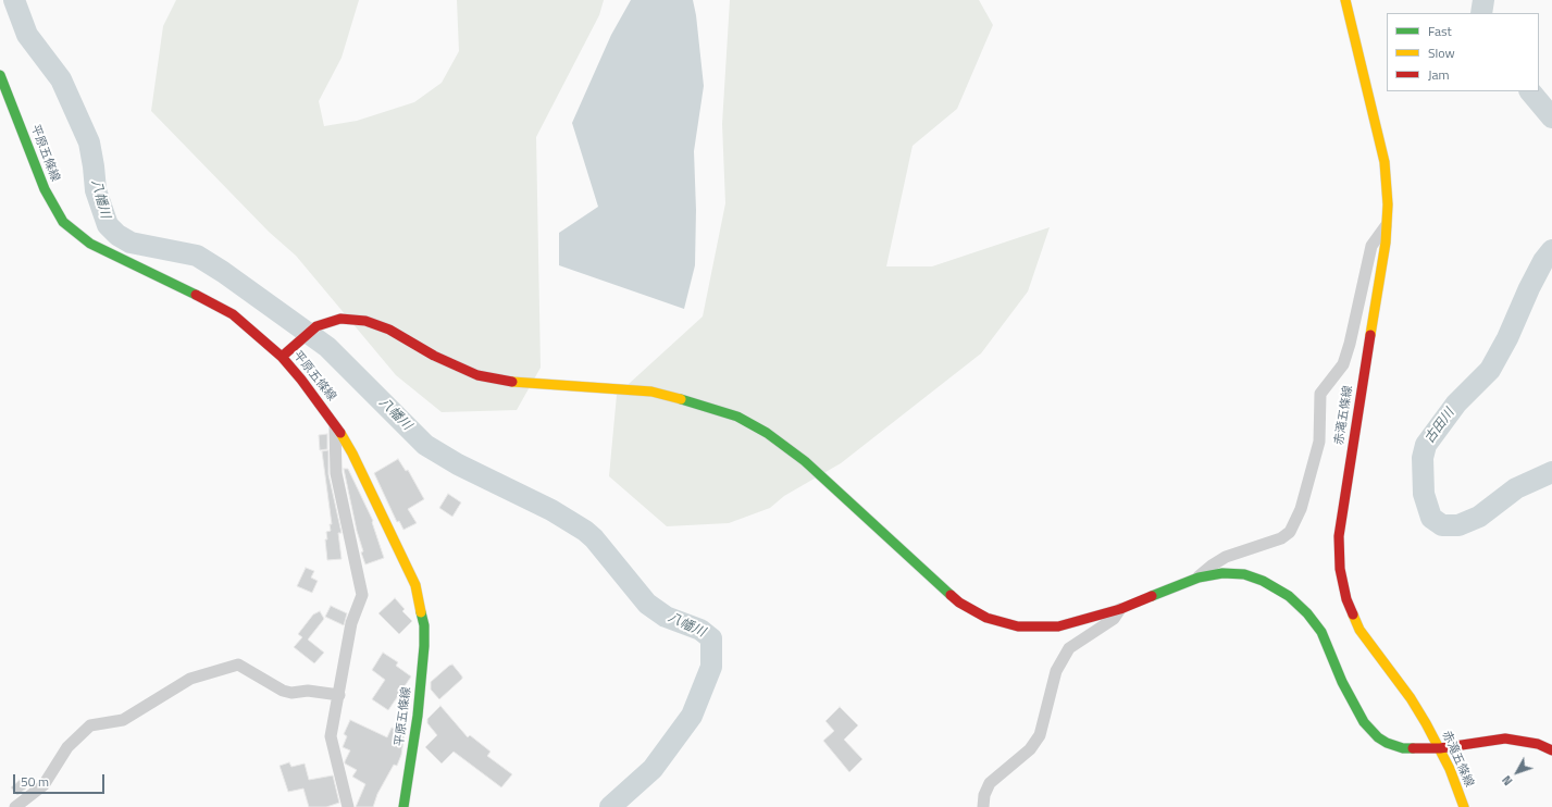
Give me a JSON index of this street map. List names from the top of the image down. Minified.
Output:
{"streets":{"main road":["平原五條線","赤滝五條線"]},"water":["八幡川","古田川"],"legend":["Fast","Slow","Jam"],"scale_bar":"50 m","north":"bottom left"}
